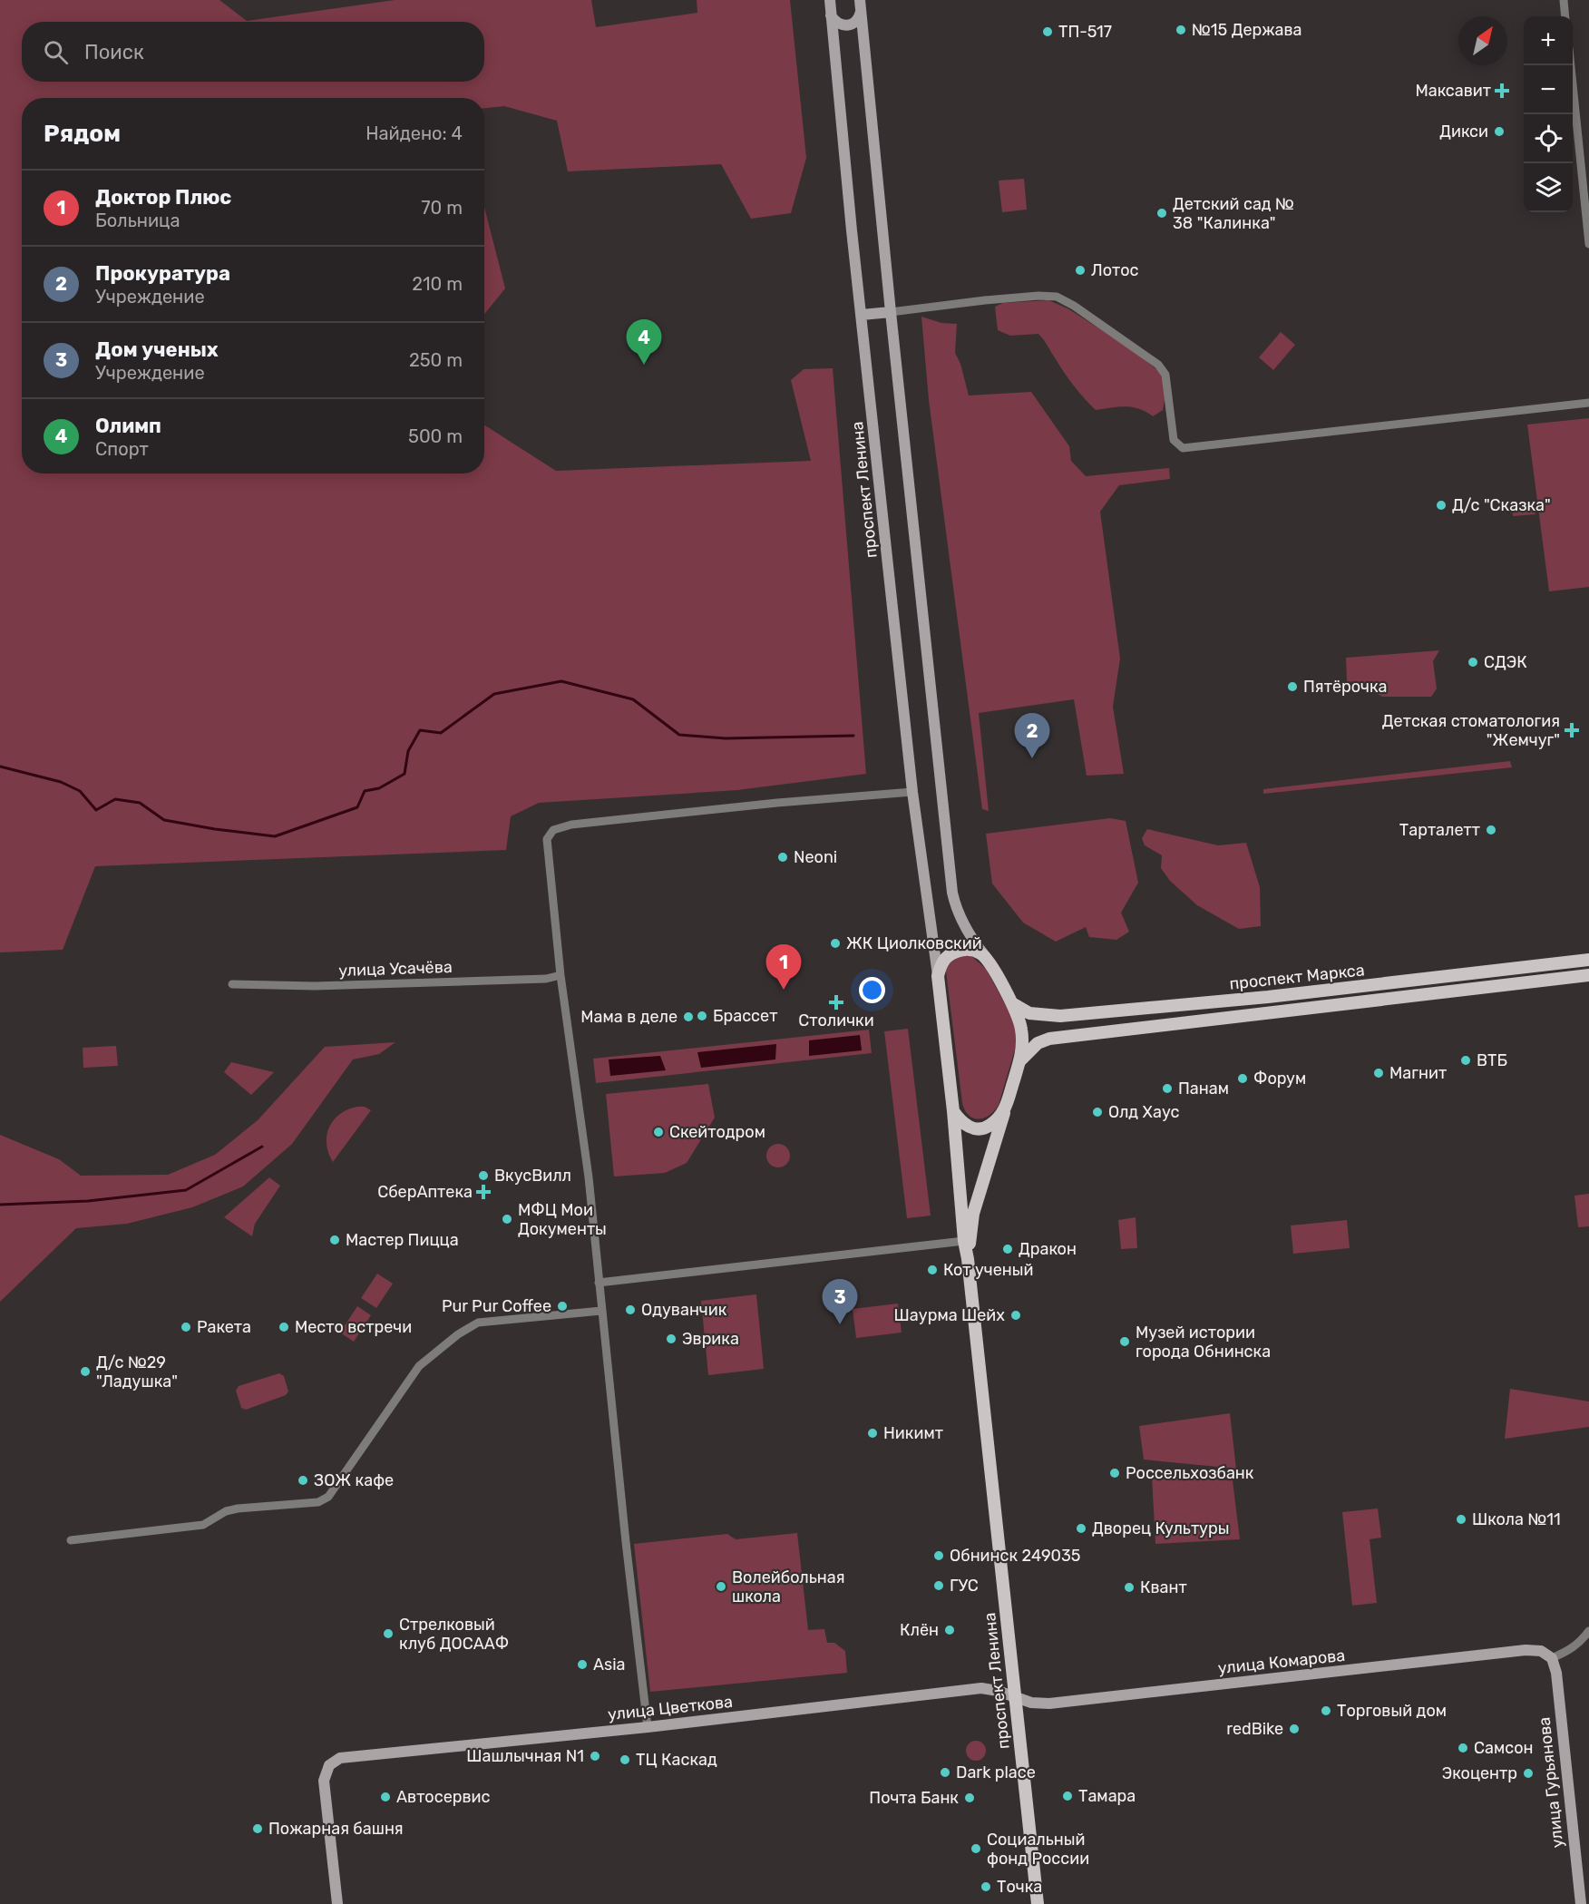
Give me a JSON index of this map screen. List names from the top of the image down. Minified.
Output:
{"streets":{"main road":["проспект Ленина","проспект Маркса","улица Комарова","улица Цветкова","улица Гурьянова"],"street":["улица Усачёва"]},"crossings":[["проспект Ленина","проспект Маркса"],["проспект Ленина","улица Комарова"],["проспект Ленина","улица Цветкова"],["улица Комарова","улица Цветкова"],["улица Комарова","улица Гурьянова"]],"places":{"other":["№15 Держава","ТП-517","Дикси","Детский сад № 38 \"Калинка\"","Лотос","Д/с \"Сказка\"","СДЭК","Пятёрочка","Тарталетт","Neoni","ЖК Циолковский","Брассет","Мама в деле","ВТБ","Магнит","Форум","Панам","Олд Хаус","Скейтодром","ВкусВилл","МФЦ Мои Документы","Мастер Пицца","Дракон","Кот ученый","Pur Pur Coffee","Одуванчик","Шаурма Шейх","Ракета","Место встречи","Эврика","Музей истории города Обнинска","Д/с №29 \"Ладушка\"","Никимт","Россельхозбанк","ЗОЖ кафе","Школа №11","Дворец Культуры","Обнинск 249035","ГУС","Волейбольная школа","Квант","Клён","Стрелковый клуб ДОСААФ","Asia","Торговый дом","redBike","Самсон","Шашлычная N1","ТЦ Каскад","Dark place","Экоцентр","Тамара","Автосервис","Почта Банк","Пожарная башня","Социальный фонд России","Точка"],"health":["Максавит","Детская стоматология \"Жемчуг\"","Столички","СберАптека"]},"north":"top right","page":{"map_buttons":["+","−"],"search":"Поиск","heading":["Рядом","Найдено: 4"],"list":[{"mark":"1","name":"Доктор Плюс","note":"Больница","value":"70 m"},{"mark":"2","name":"Прокуратура","note":"Учреждение","value":"210 m"},{"mark":"3","name":"Дом ученых","note":"Учреждение","value":"250 m"},{"mark":"4","name":"Олимп","note":"Спорт","value":"500 m"}],"pins":["4","2","1","3"]}}
